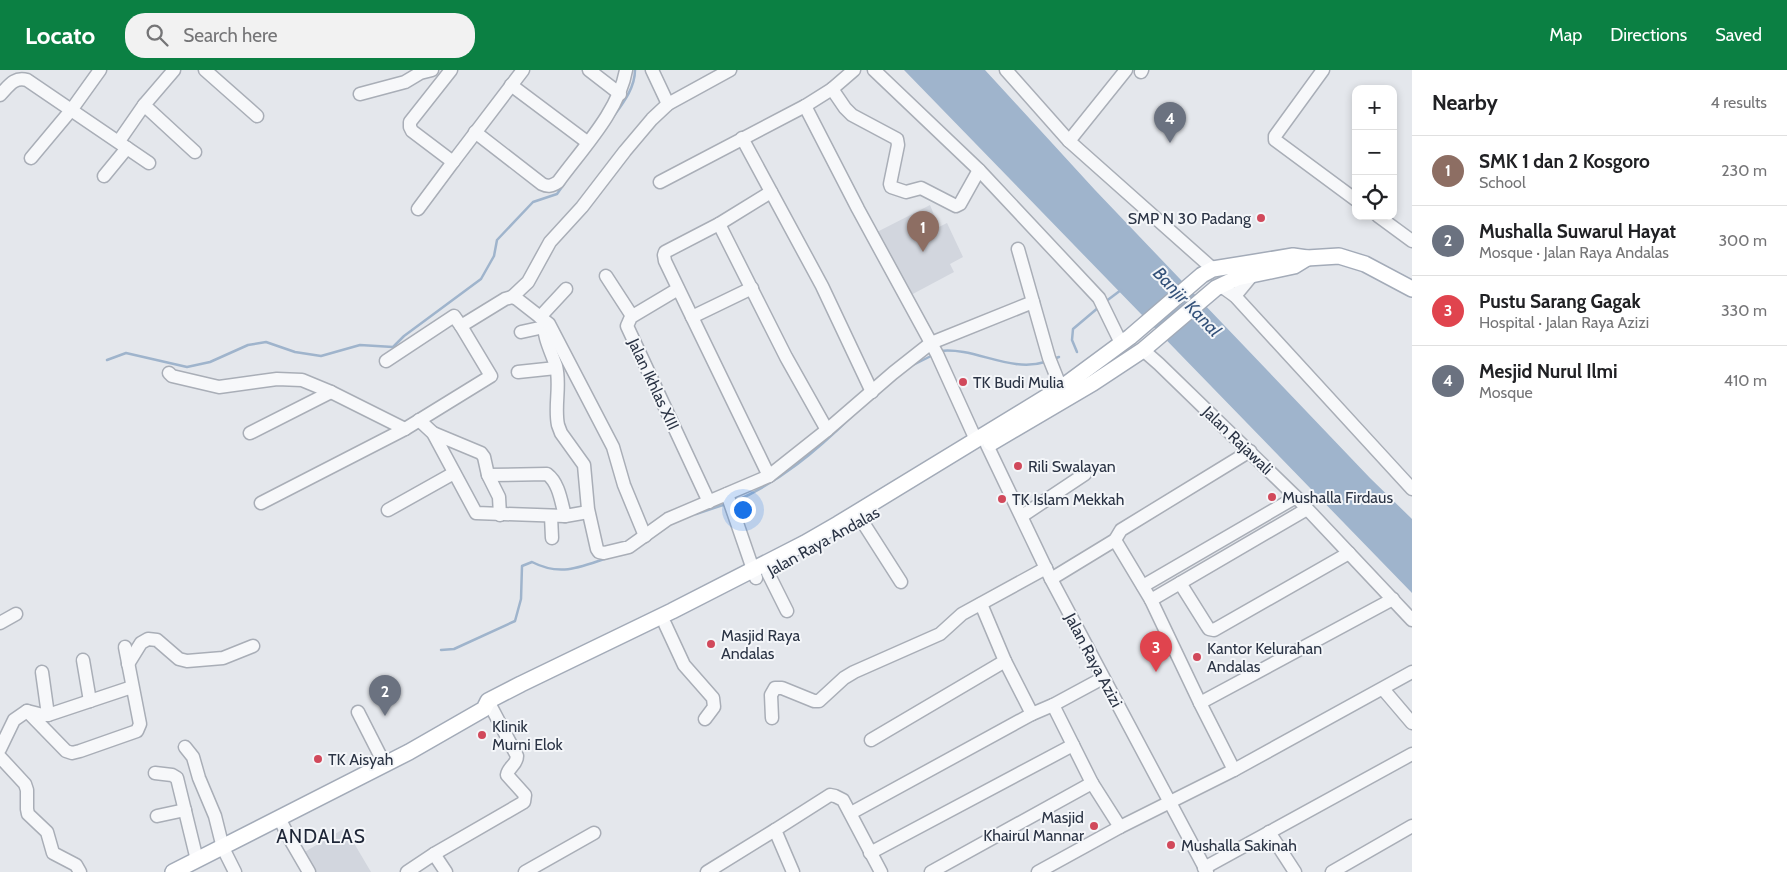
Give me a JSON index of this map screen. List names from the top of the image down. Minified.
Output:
{"streets":{"main road":["Jalan Raya Andalas"],"street":["Jalan Ikhlas XIII","Jalan Rajawali","Jalan Raya Azizi"]},"crossings":[["Jalan Rajawali","Jalan Raya Andalas"],["Jalan Raya Andalas","Jalan Raya Azizi"]],"districts":["ANDALAS"],"water":["Banjir Kanal"],"places":["SMP N 30 Padang","TK Budi Mulia","Rili Swalayan","Mushalla Firdaus","TK Islam Mekkah","Masjid Raya Andalas","Kantor Kelurahan Andalas","Klinik Murni Elok","TK Aisyah","Masjid Khairul Mannar","Mushalla Sakinah"],"page":{"header":"Locato","search":"Search here","nav":["Map","Directions","Saved"],"heading":["Nearby","4 results"],"map_buttons":["+","−"],"pins":["4","1","3","2"],"list":[{"mark":"1","name":"SMK 1 dan 2 Kosgoro","note":"School","value":"230 m"},{"mark":"2","name":"Mushalla Suwarul Hayat","note":"Mosque · Jalan Raya Andalas","value":"300 m"},{"mark":"3","name":"Pustu Sarang Gagak","note":"Hospital · Jalan Raya Azizi","value":"330 m"},{"mark":"4","name":"Mesjid Nurul Ilmi","note":"Mosque","value":"410 m"}]}}
